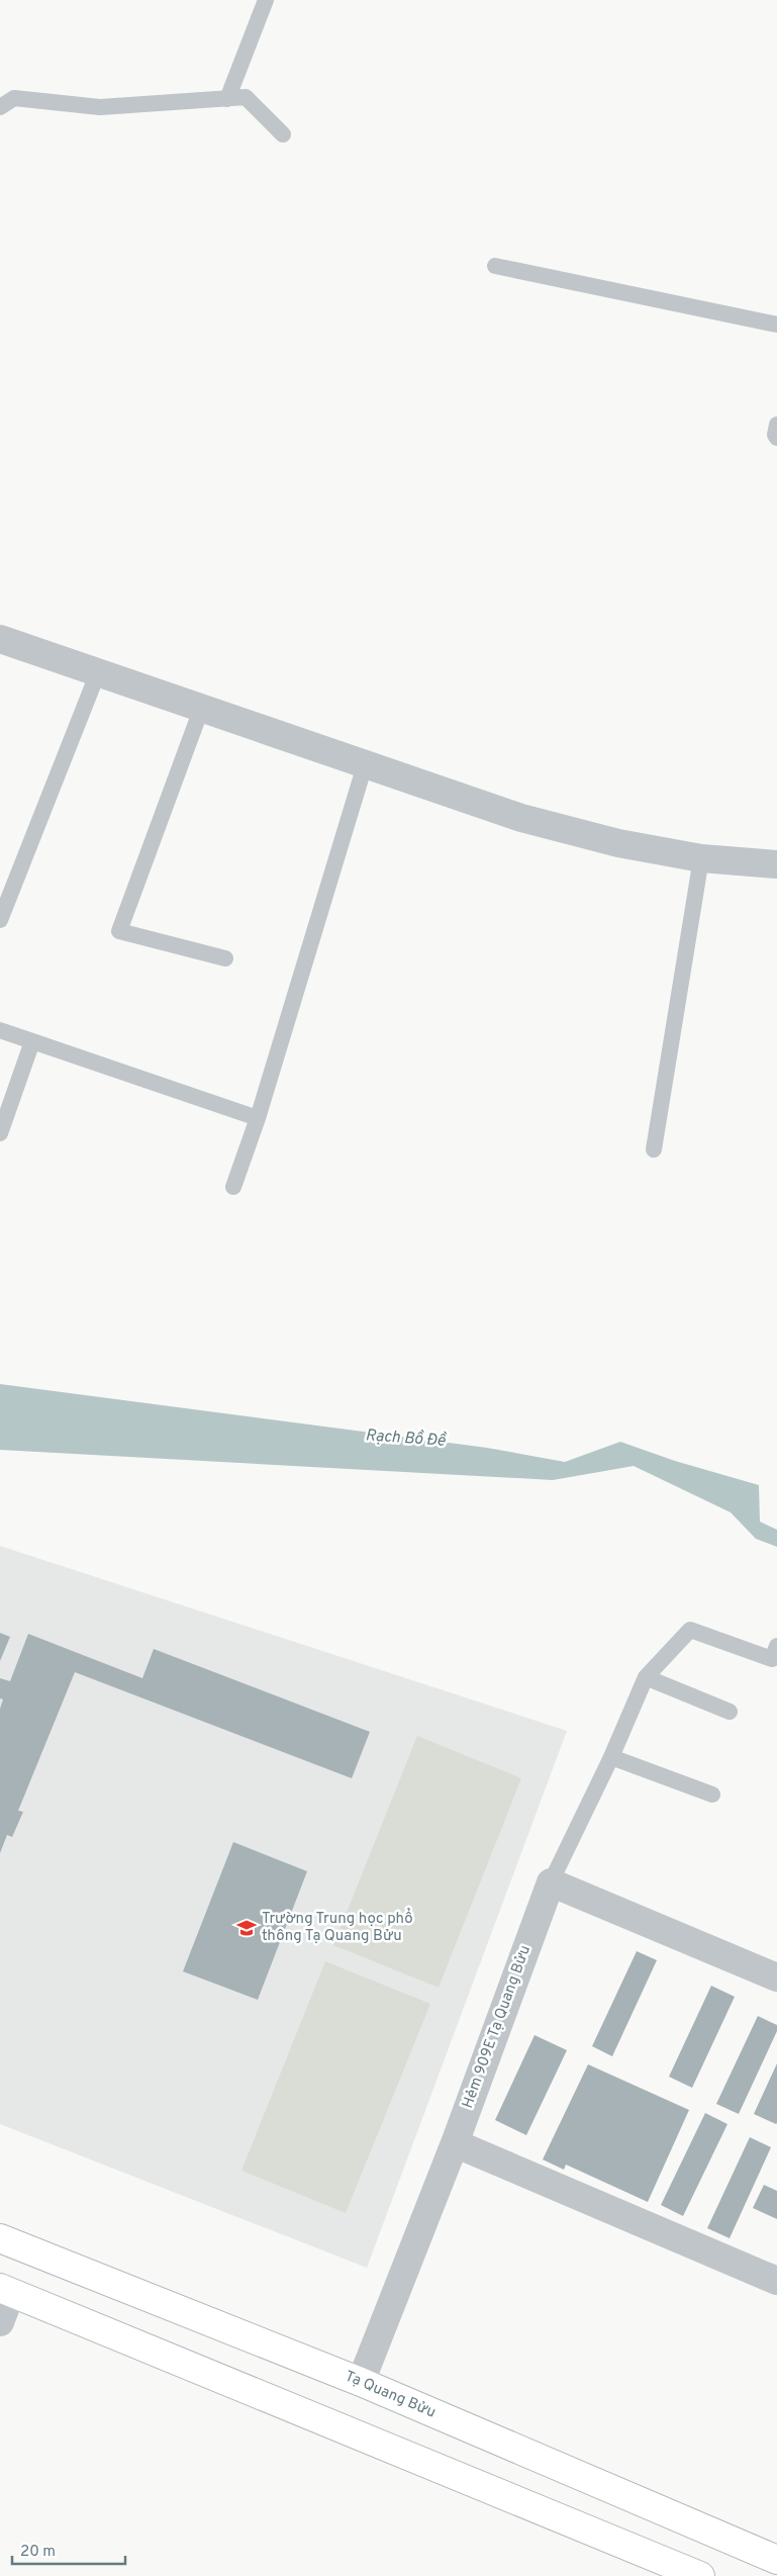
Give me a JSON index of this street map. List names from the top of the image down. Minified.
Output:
{"streets":{"main road":["Tạ Quang Bửu"],"street":["Hẻm 909E Tạ Quang Bửu"]},"crossings":[["Hẻm 909E Tạ Quang Bửu","Tạ Quang Bửu"]],"water":["Rạch Bồ Đề"],"places":{"school or university":["Trường Trung học phổ thông Tạ Quang Bửu"]},"scale_bar":"20 m"}
